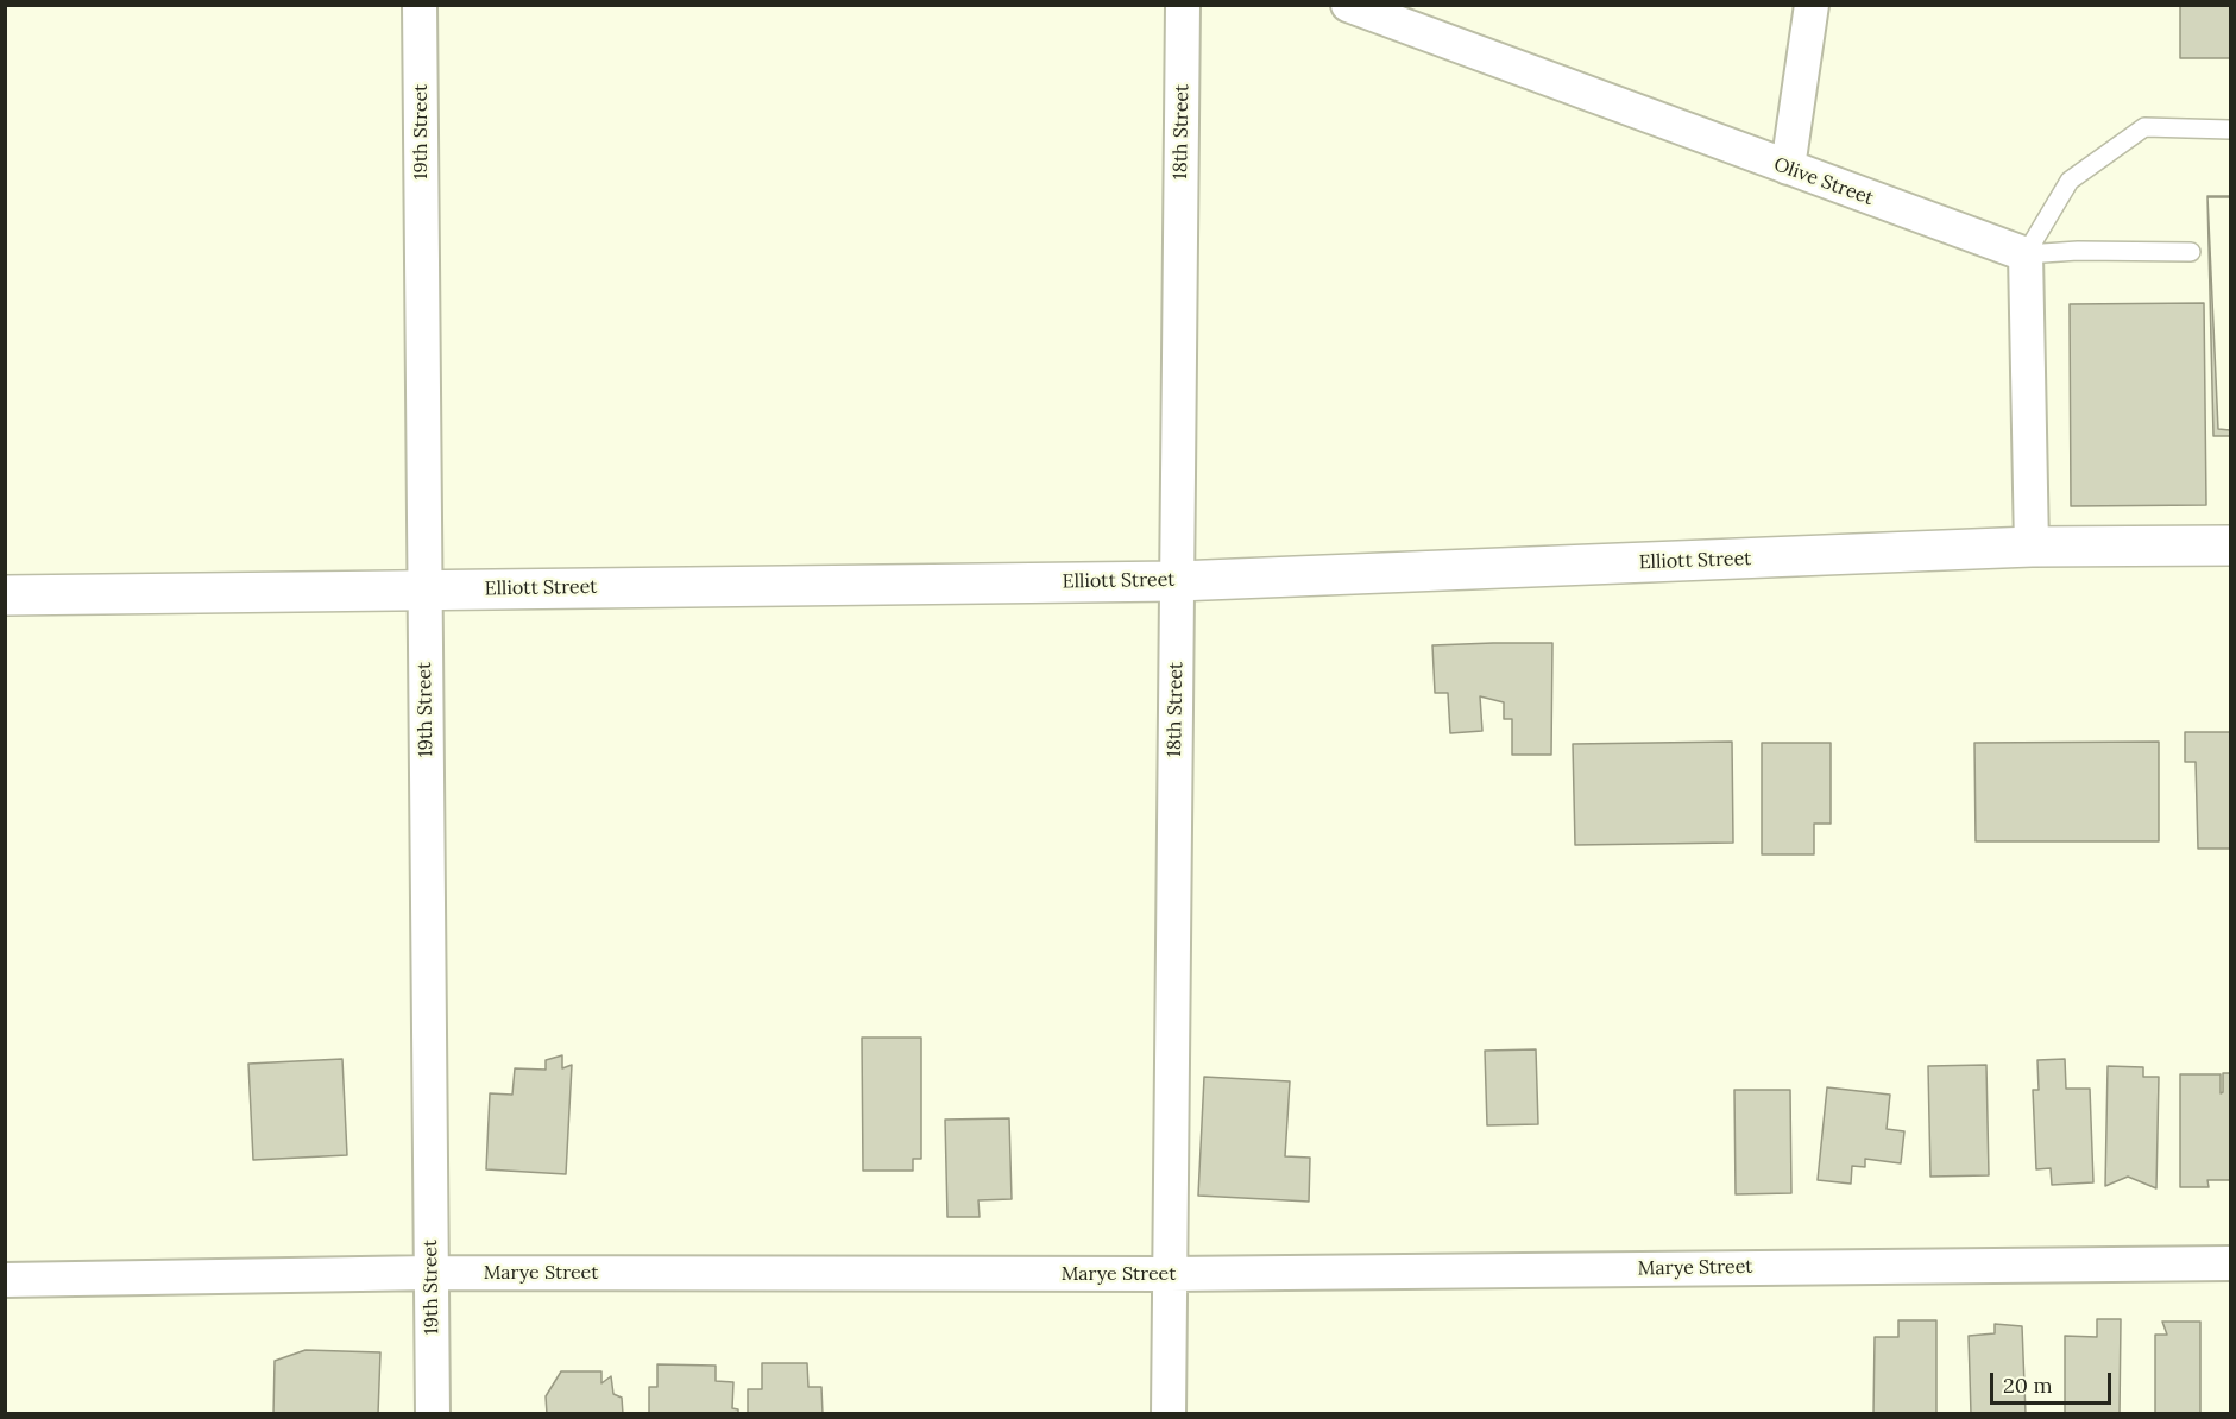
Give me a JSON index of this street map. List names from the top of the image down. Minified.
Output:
{"streets":{"street":["19th Street","18th Street","Olive Street","Elliott Street","Marye Street"]},"crossings":[["19th Street","Elliott Street"],["19th Street","Marye Street"],["18th Street","Elliott Street"],["18th Street","Marye Street"]],"scale_bar":"20 m"}
